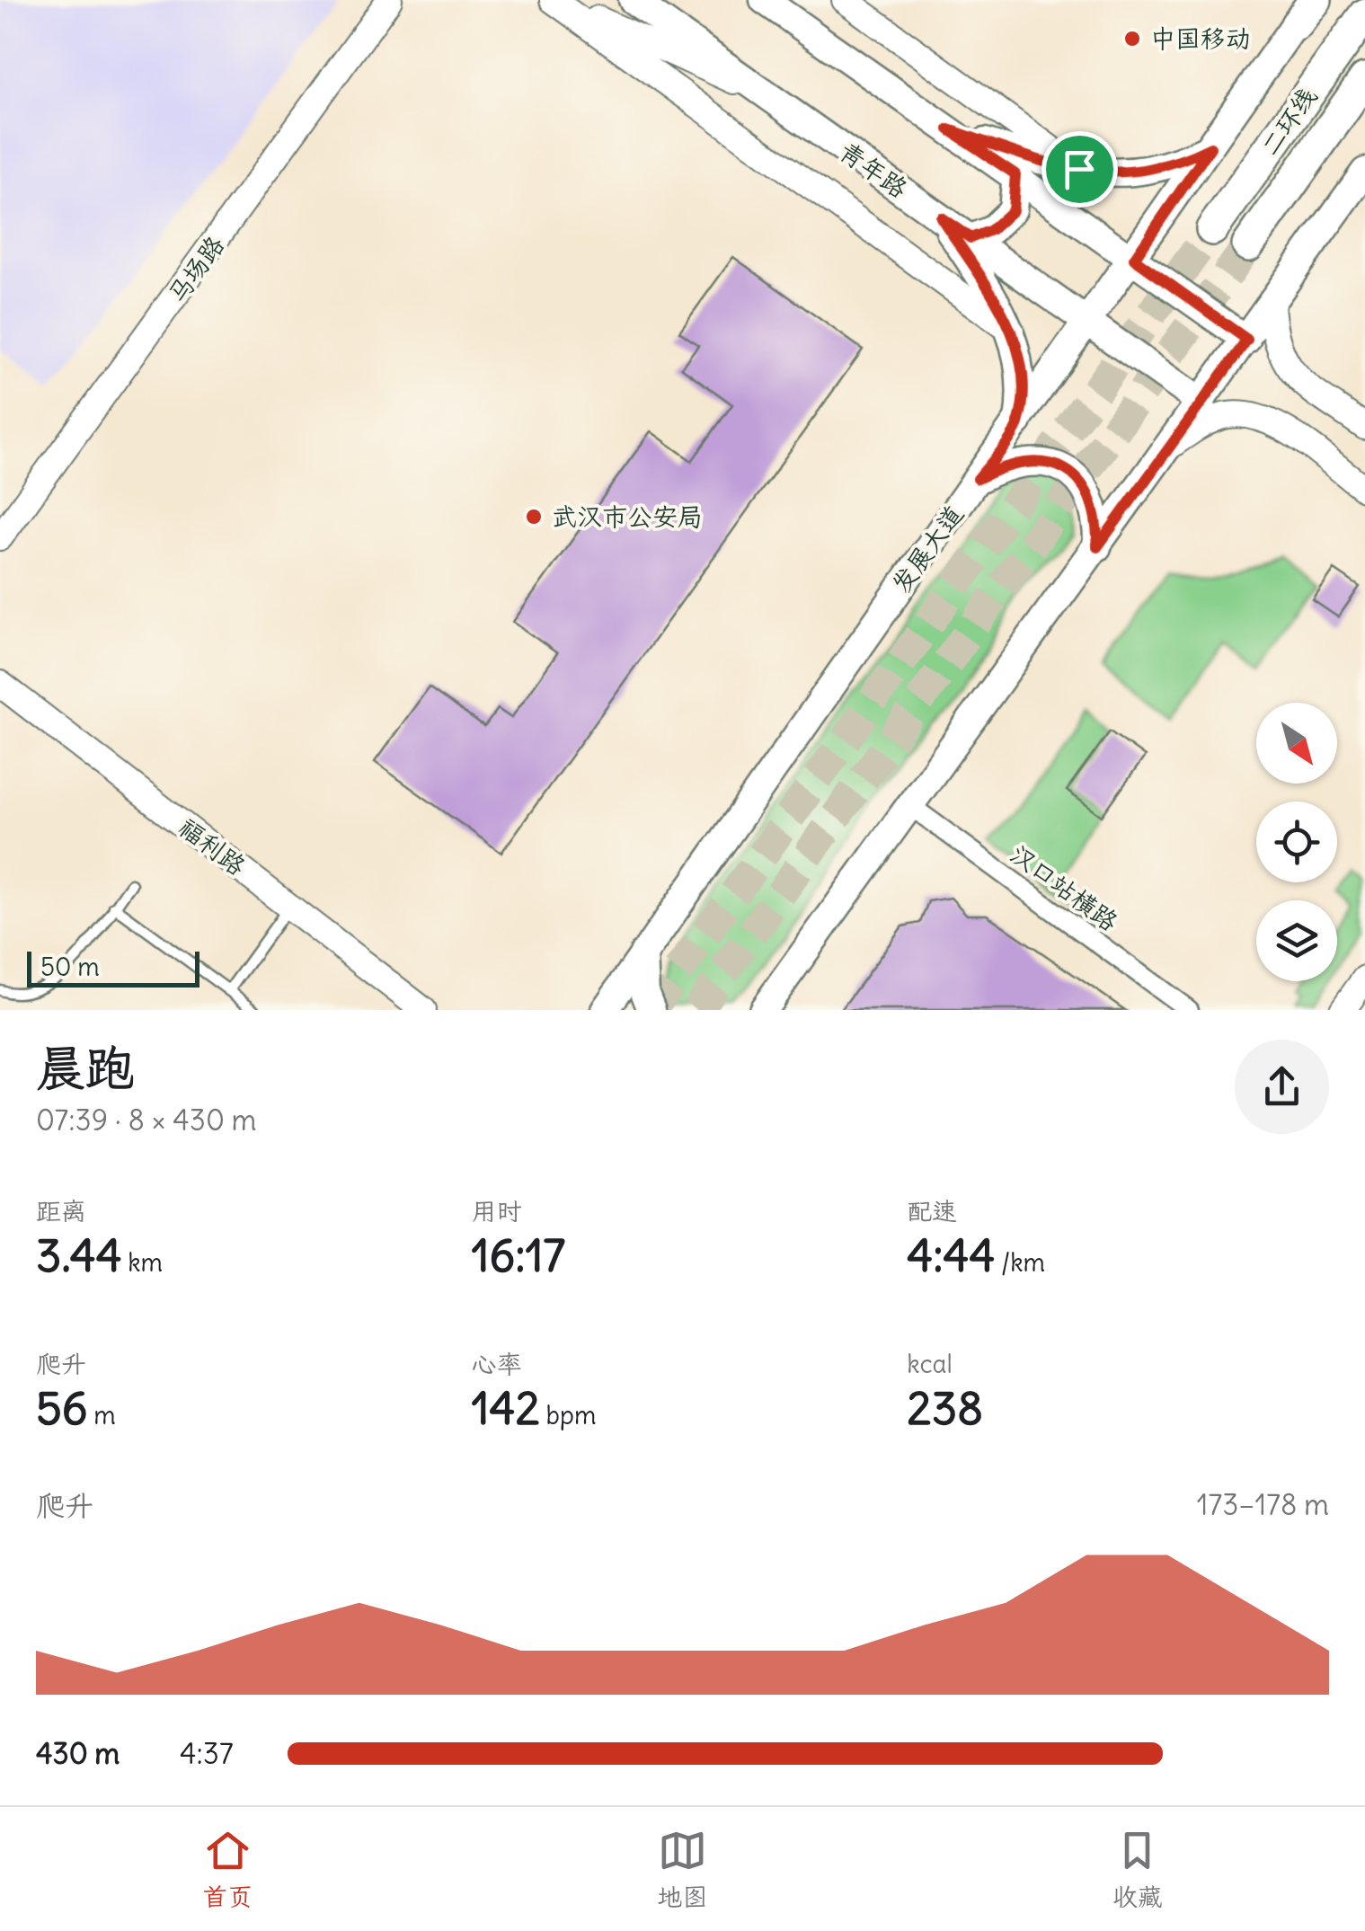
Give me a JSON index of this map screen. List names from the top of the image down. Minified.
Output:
{"streets":{"highway":["二环线"],"main road":["青年路","马场路","发展大道","福利路"],"street":["汉口站横路"]},"crossings":[["青年路","发展大道"]],"places":["中国移动","武汉市公安局"],"scale_bar":"50 m","north":"bottom right","page":{"scale":"50 m","heading":["晨跑","07:39 · 8 × 430 m"],"stats":[["距离","3.44 km"],["用时","16:17"],["配速","4:44 /km"],["爬升","56 m"],["心率","142 bpm"],["kcal","238"]],"chart":["爬升","173–178 m"],"list":[{"name":"430 m","note":"4:37"}],"tabs":["首页","地图","收藏"]}}
